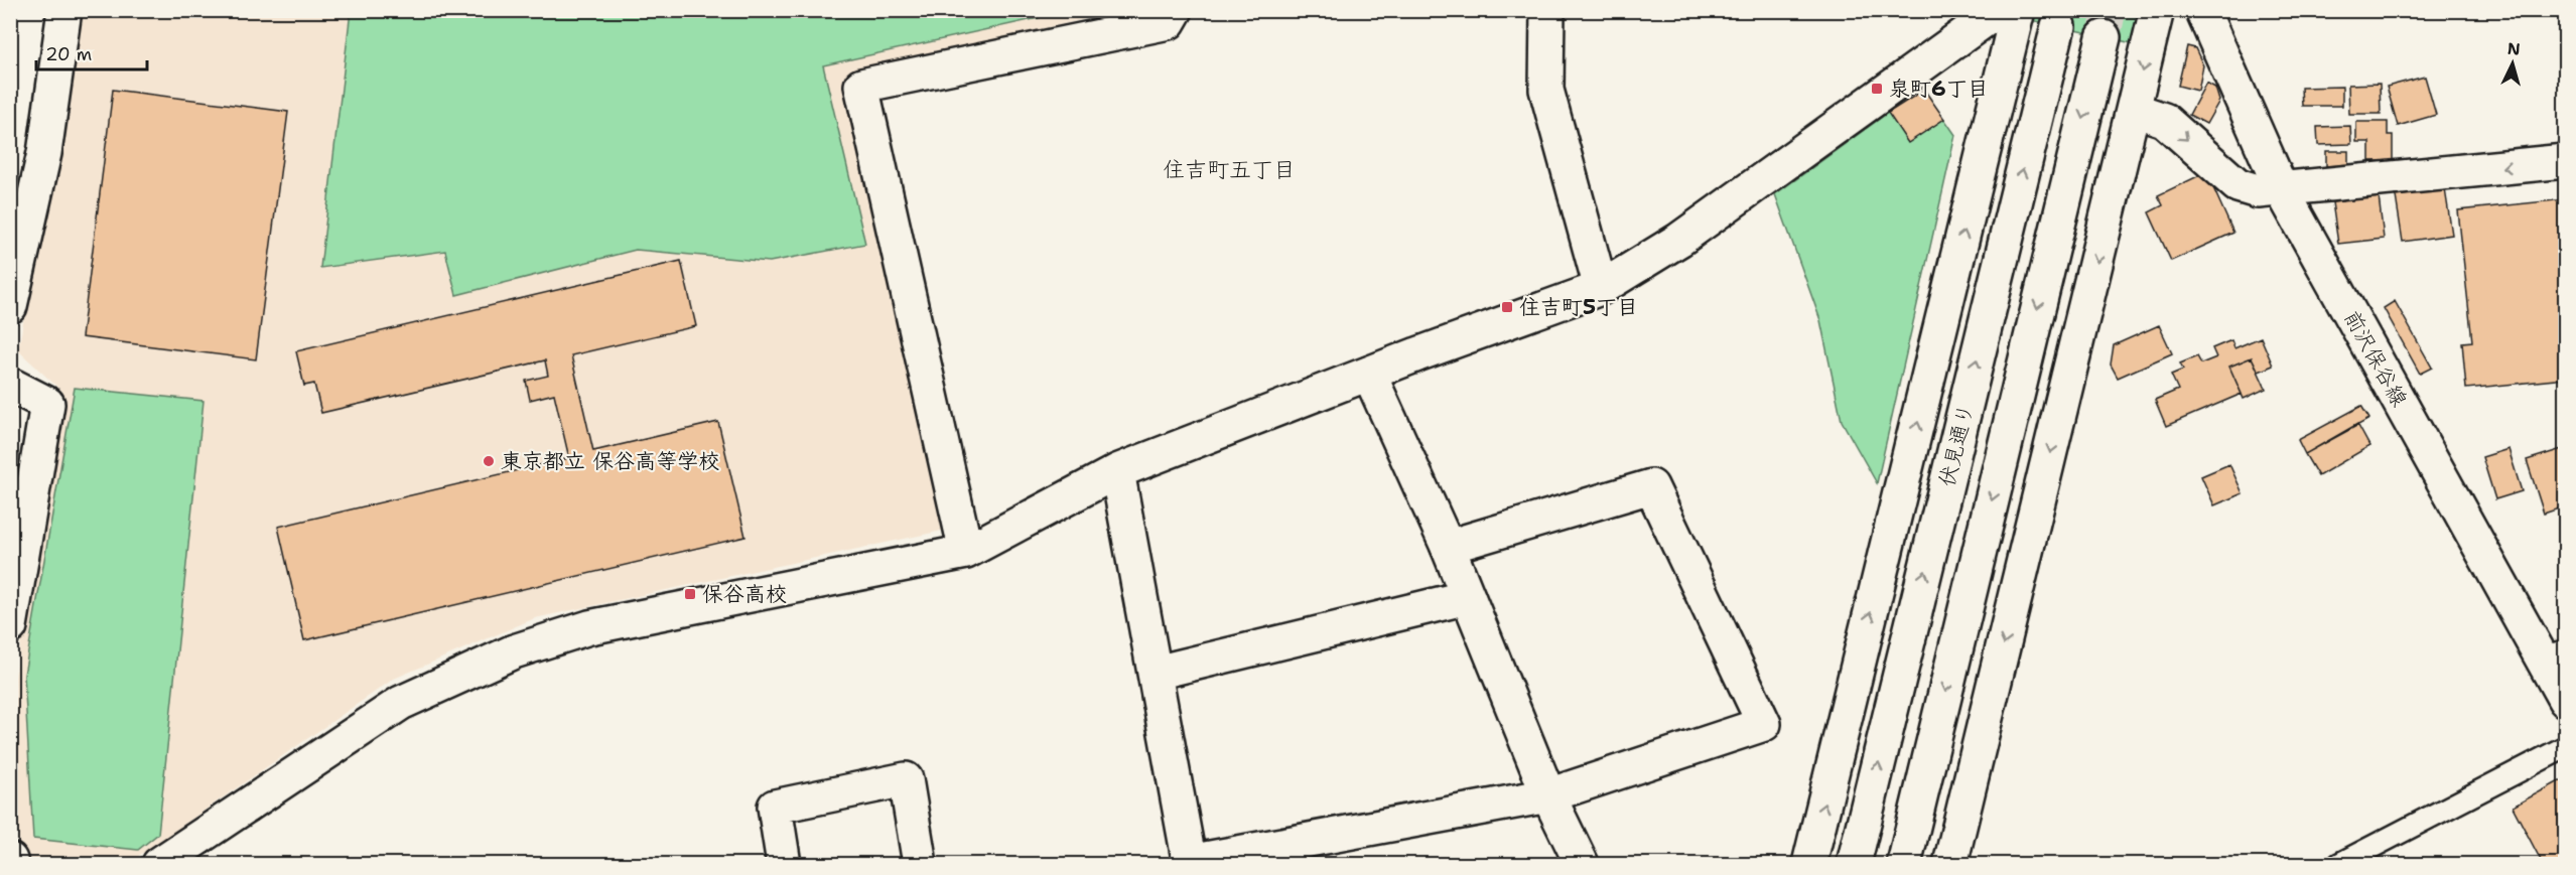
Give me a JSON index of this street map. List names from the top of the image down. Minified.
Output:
{"streets":{"street":["前沢保谷線","伏見通り"]},"districts":["住吉町五丁目"],"places":{"transit":["泉町6丁目","住吉町5丁目","保谷高校"],"other":["東京都立 保谷高等学校"]},"scale_bar":"20 m","north":"top"}
